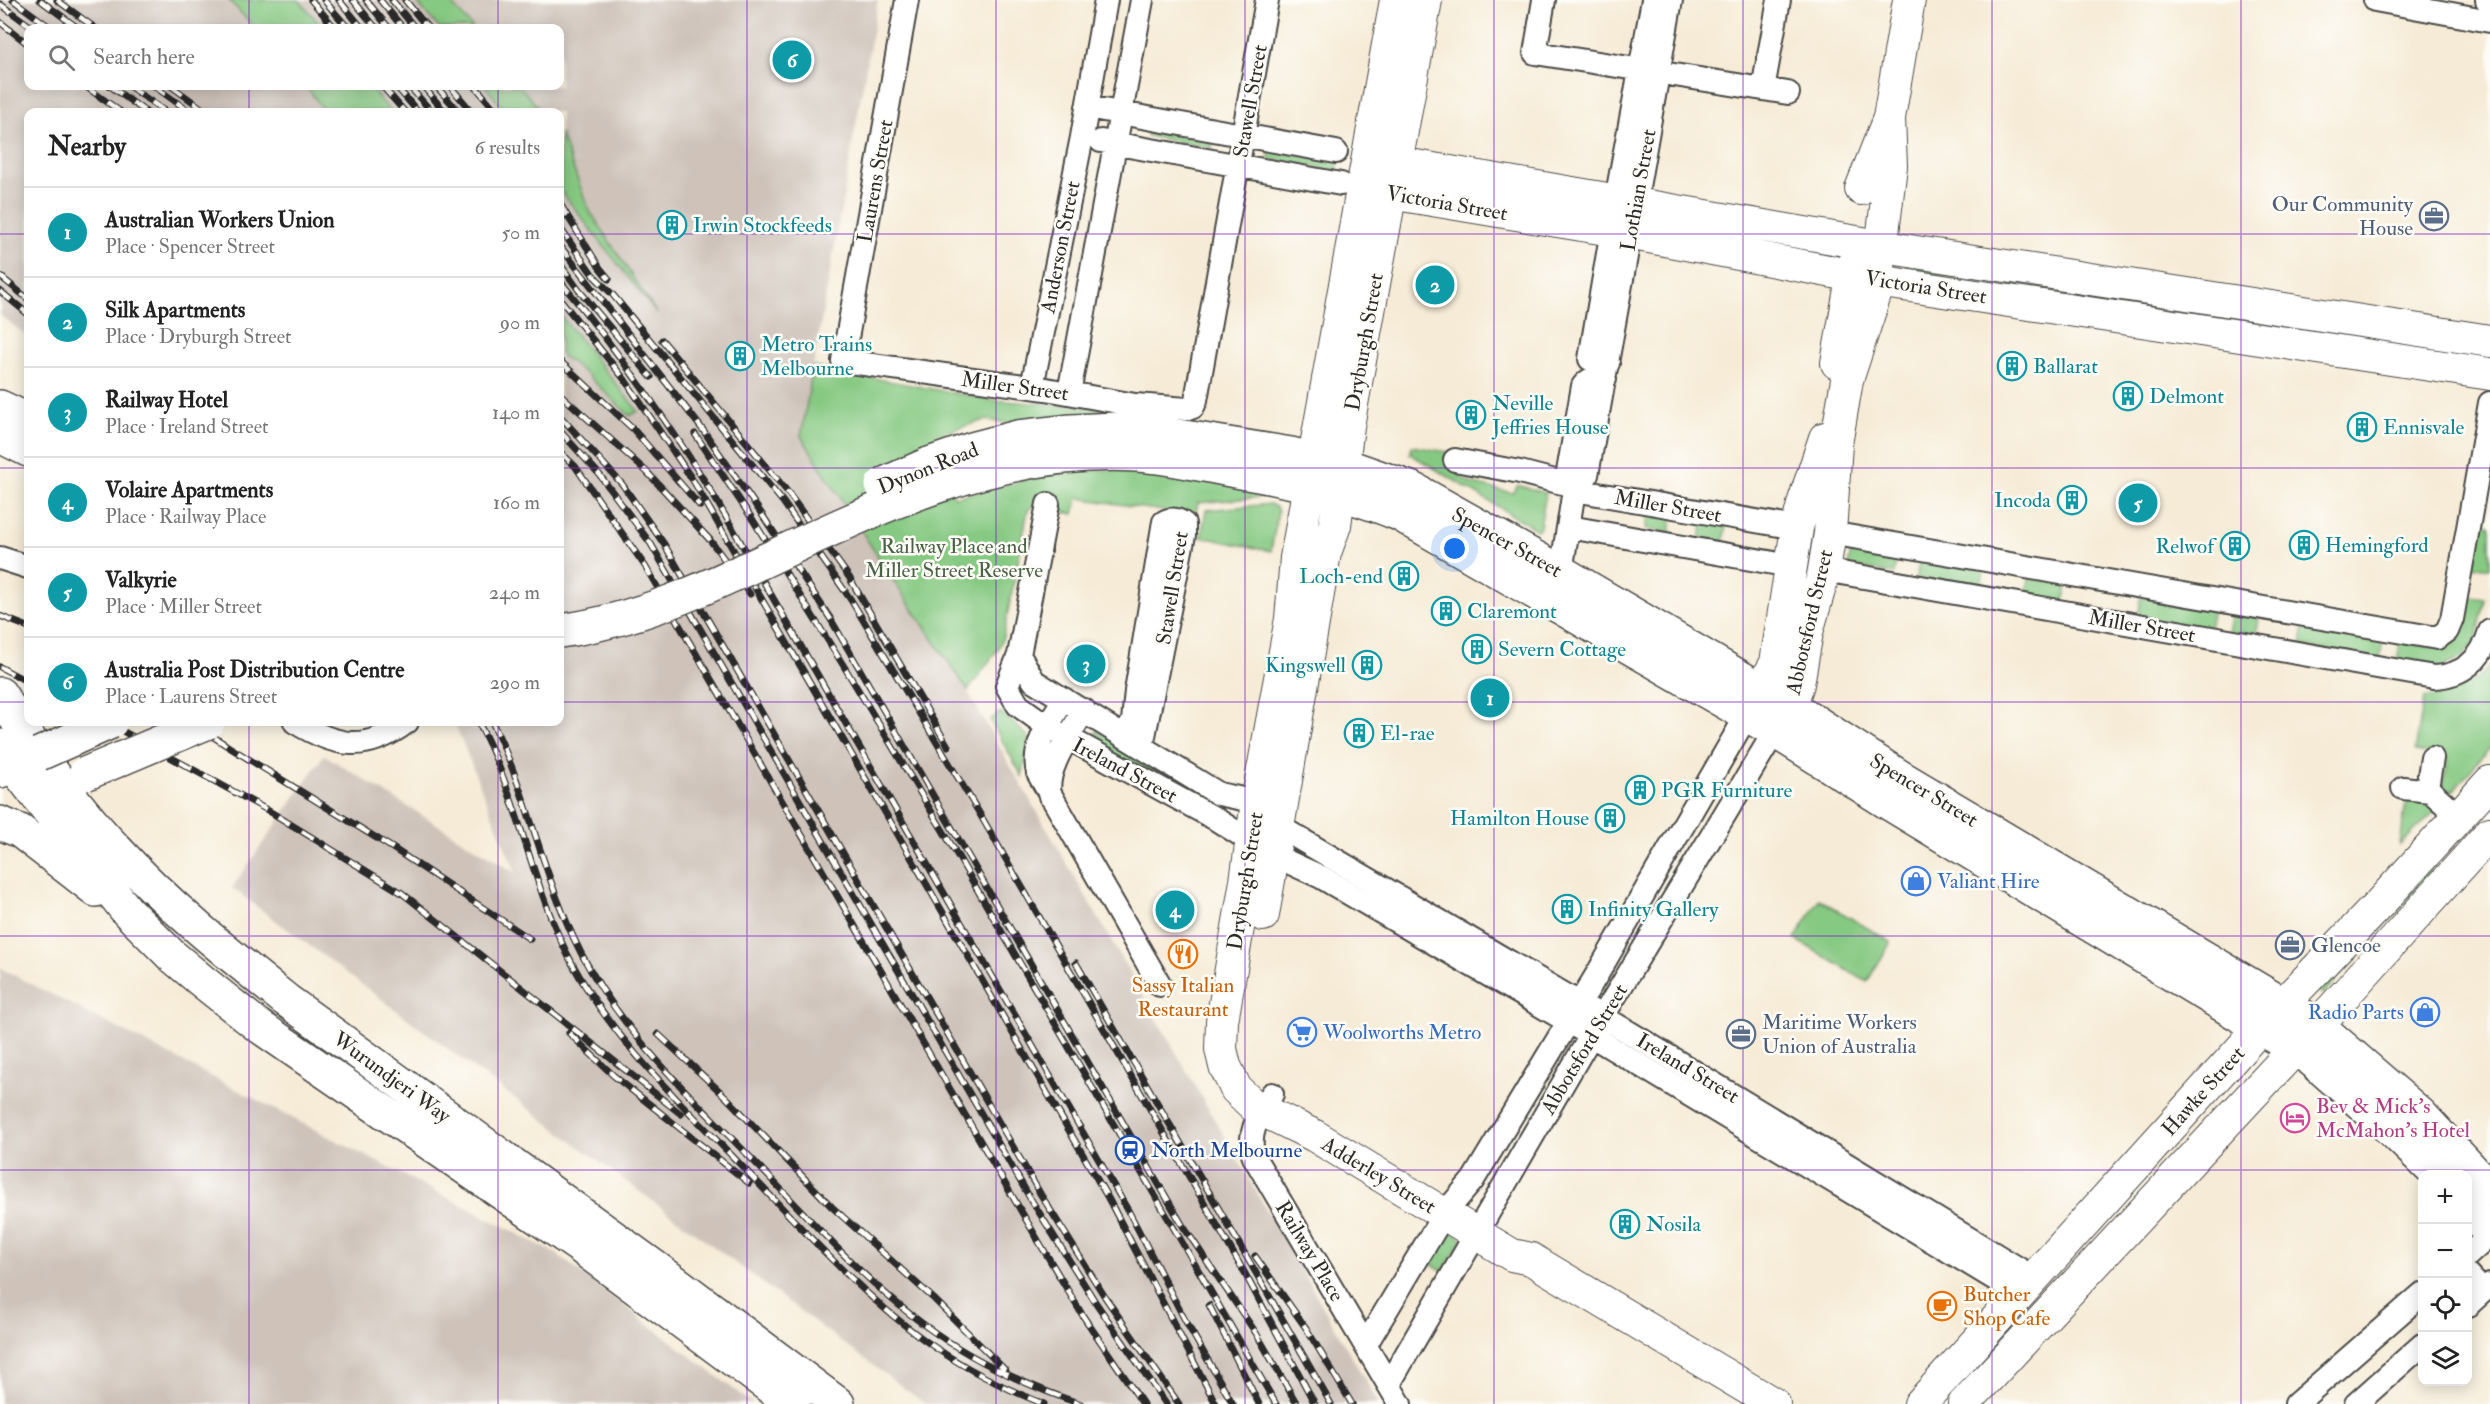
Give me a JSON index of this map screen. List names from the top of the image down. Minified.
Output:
{"streets":{"main road":["Dynon Road","Spencer Street","Wurundjeri Way"],"street":["Stawell Street","Laurens Street","Lothian Street","Victoria Street","Anderson Street","Dryburgh Street","Miller Street","Abbotsford Street","Ireland Street","Hawke Street","Adderley Street","Railway Place"]},"crossings":[["Stawell Street","Victoria Street"],["Stawell Street","Miller Street"],["Stawell Street","Ireland Street"],["Laurens Street","Miller Street"],["Lothian Street","Victoria Street"],["Lothian Street","Miller Street"],["Lothian Street","Spencer Street"],["Victoria Street","Anderson Street"],["Victoria Street","Dryburgh Street"],["Victoria Street","Abbotsford Street"],["Anderson Street","Miller Street"],["Dryburgh Street","Dynon Road"],["Dryburgh Street","Spencer Street"],["Dryburgh Street","Ireland Street"],["Dryburgh Street","Adderley Street"],["Miller Street","Abbotsford Street"],["Dynon Road","Spencer Street"],["Spencer Street","Abbotsford Street"],["Spencer Street","Hawke Street"],["Abbotsford Street","Ireland Street"],["Abbotsford Street","Adderley Street"],["Abbotsford Street","Railway Place"],["Ireland Street","Hawke Street"],["Adderley Street","Railway Place"]],"parks":["Railway Place and Miller Street Reserve"],"places":{"office":["Our Community House","Glencoe","Maritime Workers Union of Australia"],"building":["Irwin Stockfeeds","Metro Trains Melbourne","Ballarat","Delmont","Neville Jeffries House","Ennisvale","Incoda","Hemingford","Relwof","Loch-end","Claremont","Severn Cottage","Kingswell","El-rae","PGR Furniture","Hamilton House","Infinity Gallery","Nosila"],"shop":["Valiant Hire","Radio Parts"],"restaurant":["Sassy Italian Restaurant"],"supermarket":["Woolworths Metro"],"hotel":["Bev & Mick's McMahon's Hotel"],"station":["North Melbourne"],"cafe":["Butcher Shop Cafe"]},"page":{"search":"Search here","pins":["6","2","5","3","1","4"],"heading":["Nearby","6 results"],"list":[{"mark":"1","name":"Australian Workers Union","note":"Place · Spencer Street","value":"50 m"},{"mark":"2","name":"Silk Apartments","note":"Place · Dryburgh Street","value":"90 m"},{"mark":"3","name":"Railway Hotel","note":"Place · Ireland Street","value":"140 m"},{"mark":"4","name":"Volaire Apartments","note":"Place · Railway Place","value":"160 m"},{"mark":"5","name":"Valkyrie","note":"Place · Miller Street","value":"240 m"},{"mark":"6","name":"Australia Post Distribution Centre","note":"Place · Laurens Street","value":"290 m"}],"map_buttons":["+","−"]}}
